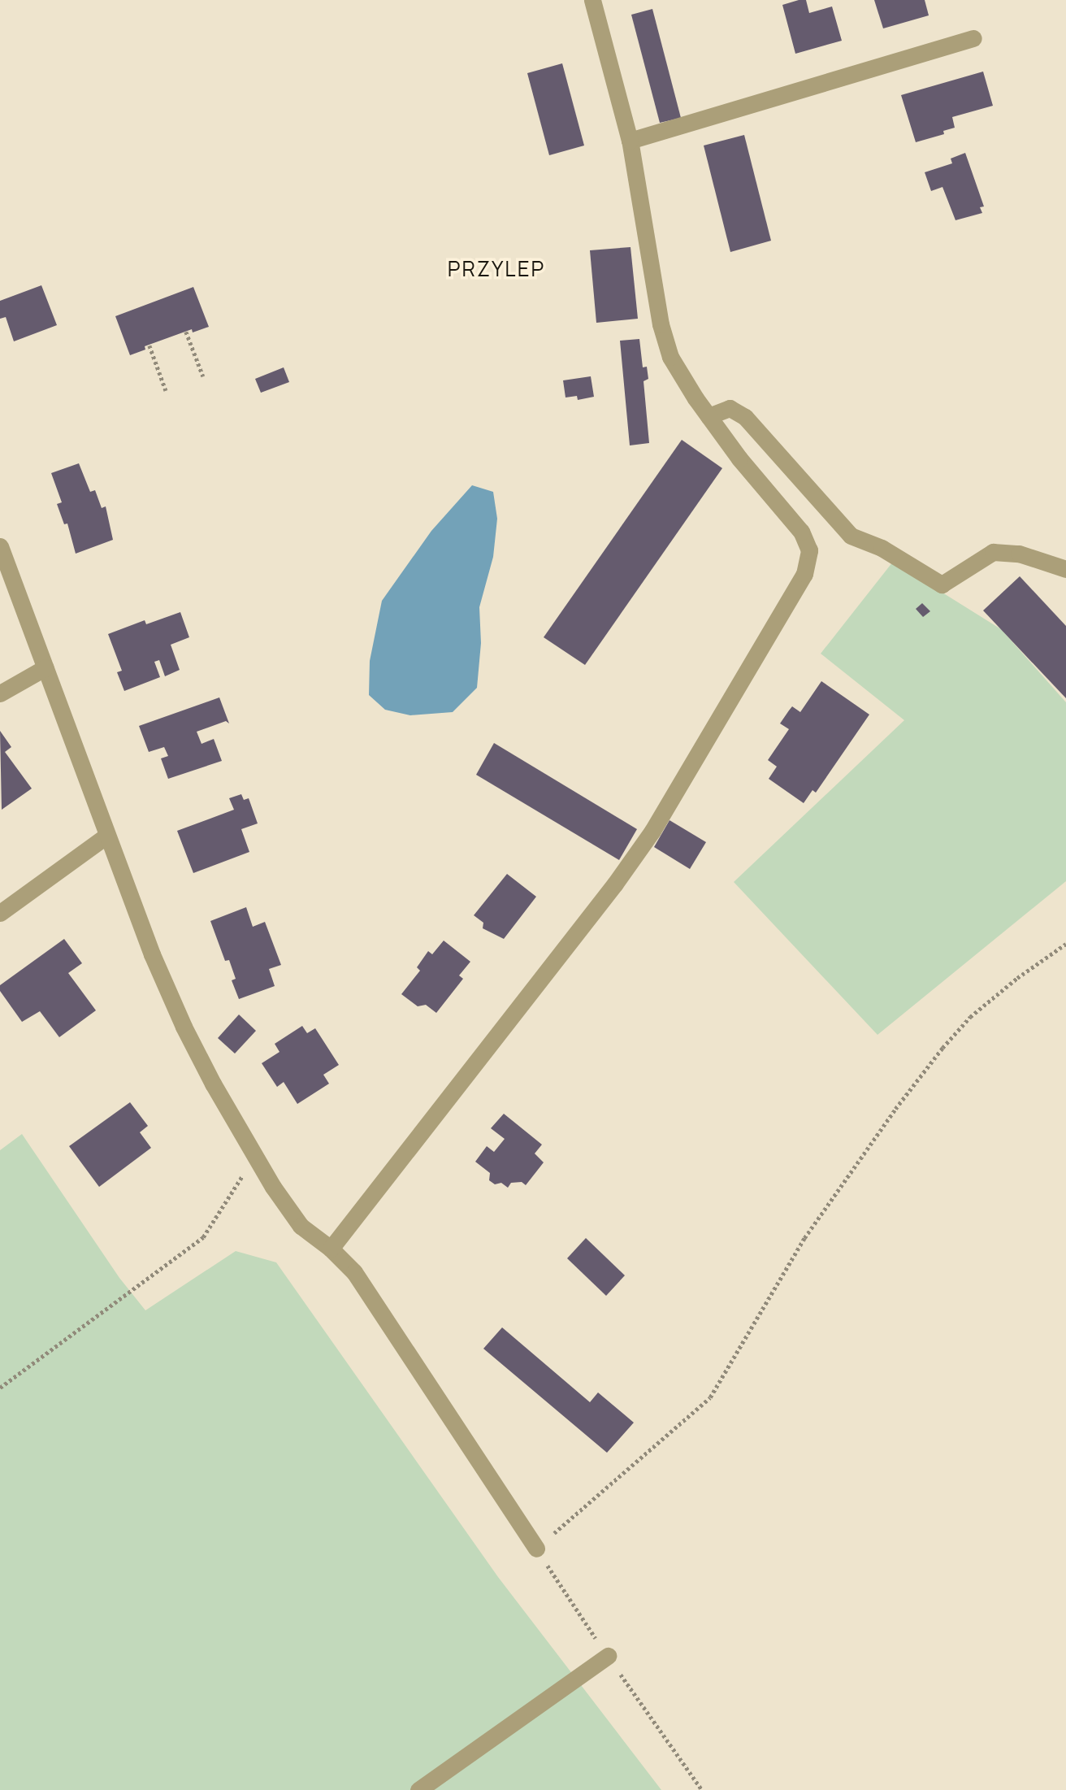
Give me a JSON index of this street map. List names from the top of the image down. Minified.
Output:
{"districts":["PRZYLEP"]}
